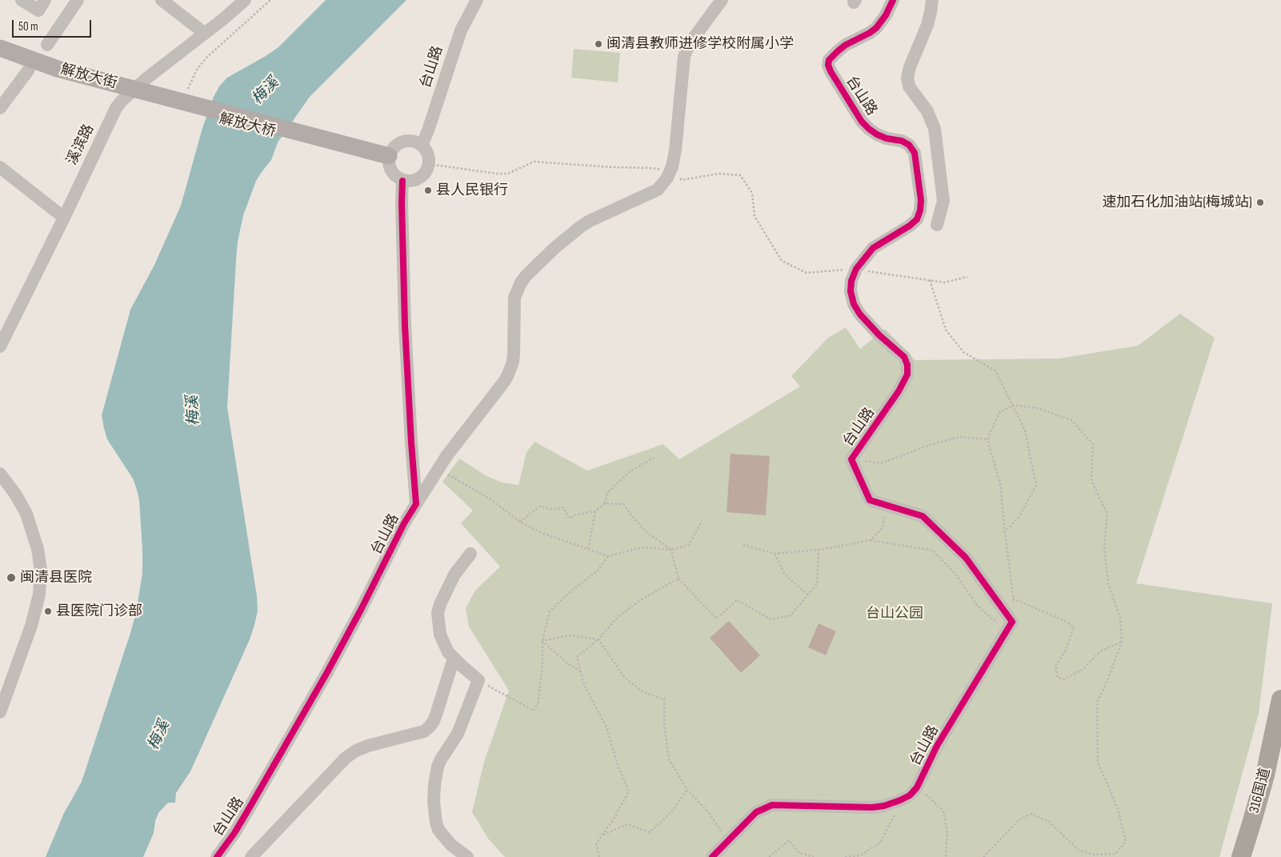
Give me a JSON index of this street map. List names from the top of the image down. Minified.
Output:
{"streets":{"highway":["316国道"],"main road":["解放大街","解放大桥"],"street":["台山路","溪滨路"]},"crossings":[["台山路","解放大桥"],["解放大街","解放大桥"],["解放大街","溪滨路"]],"water":["梅溪"],"parks":["台山公园"],"places":["闽清县教师进修学校附属小学","县人民银行","速加石化加油站(梅城站)","闽清县医院","县医院门诊部"],"scale_bar":"50 m"}
